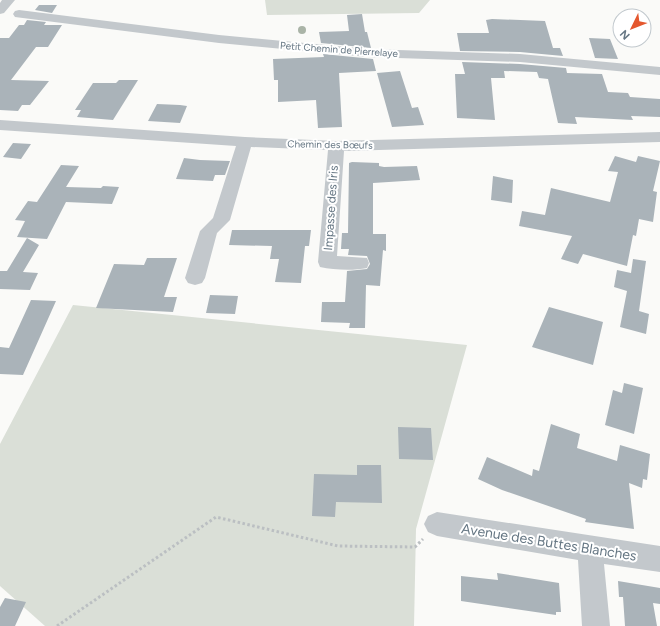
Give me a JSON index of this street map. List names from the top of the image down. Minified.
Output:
{"streets":{"street":["Petit Chemin de Pierrelaye","Chemin des Bœufs","Impasse des Iris","Avenue des Buttes Blanches"]},"crossings":[["Chemin des Bœufs","Impasse des Iris"]],"north":"bottom left"}
